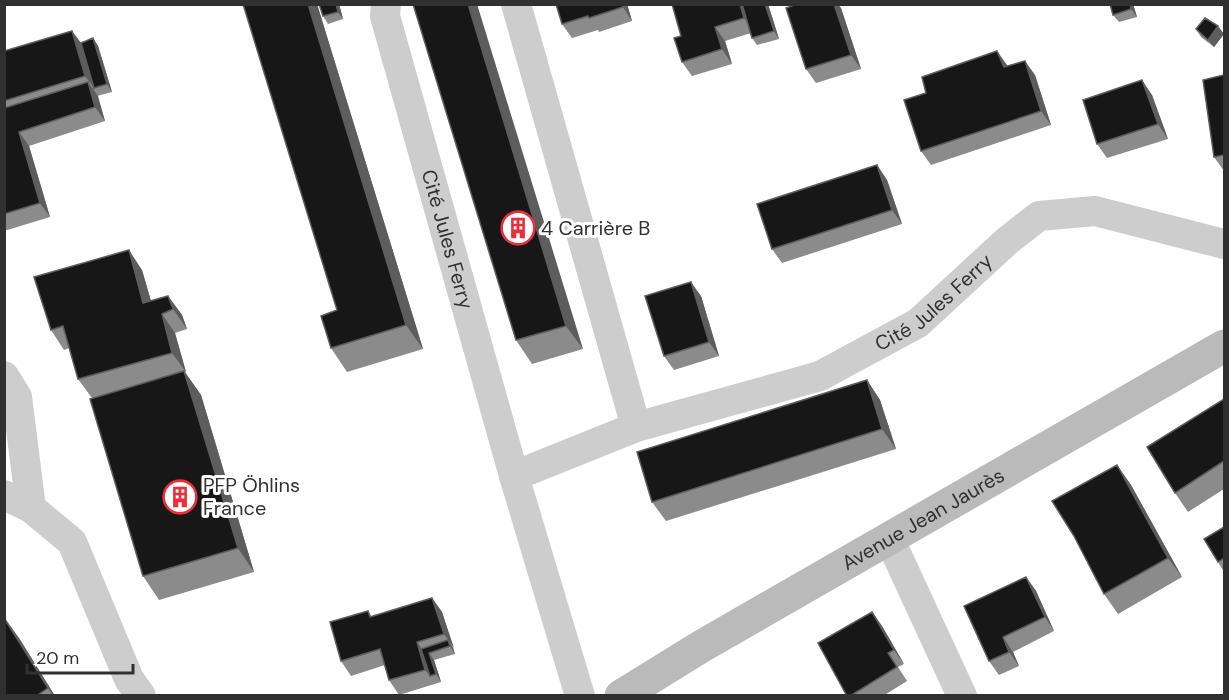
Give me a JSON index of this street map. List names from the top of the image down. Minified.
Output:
{"streets":{"street":["Cité Jules Ferry","Avenue Jean Jaurès"]},"places":{"building":["4 Carrière B","PFP Öhlins France"]},"scale_bar":"20 m"}
